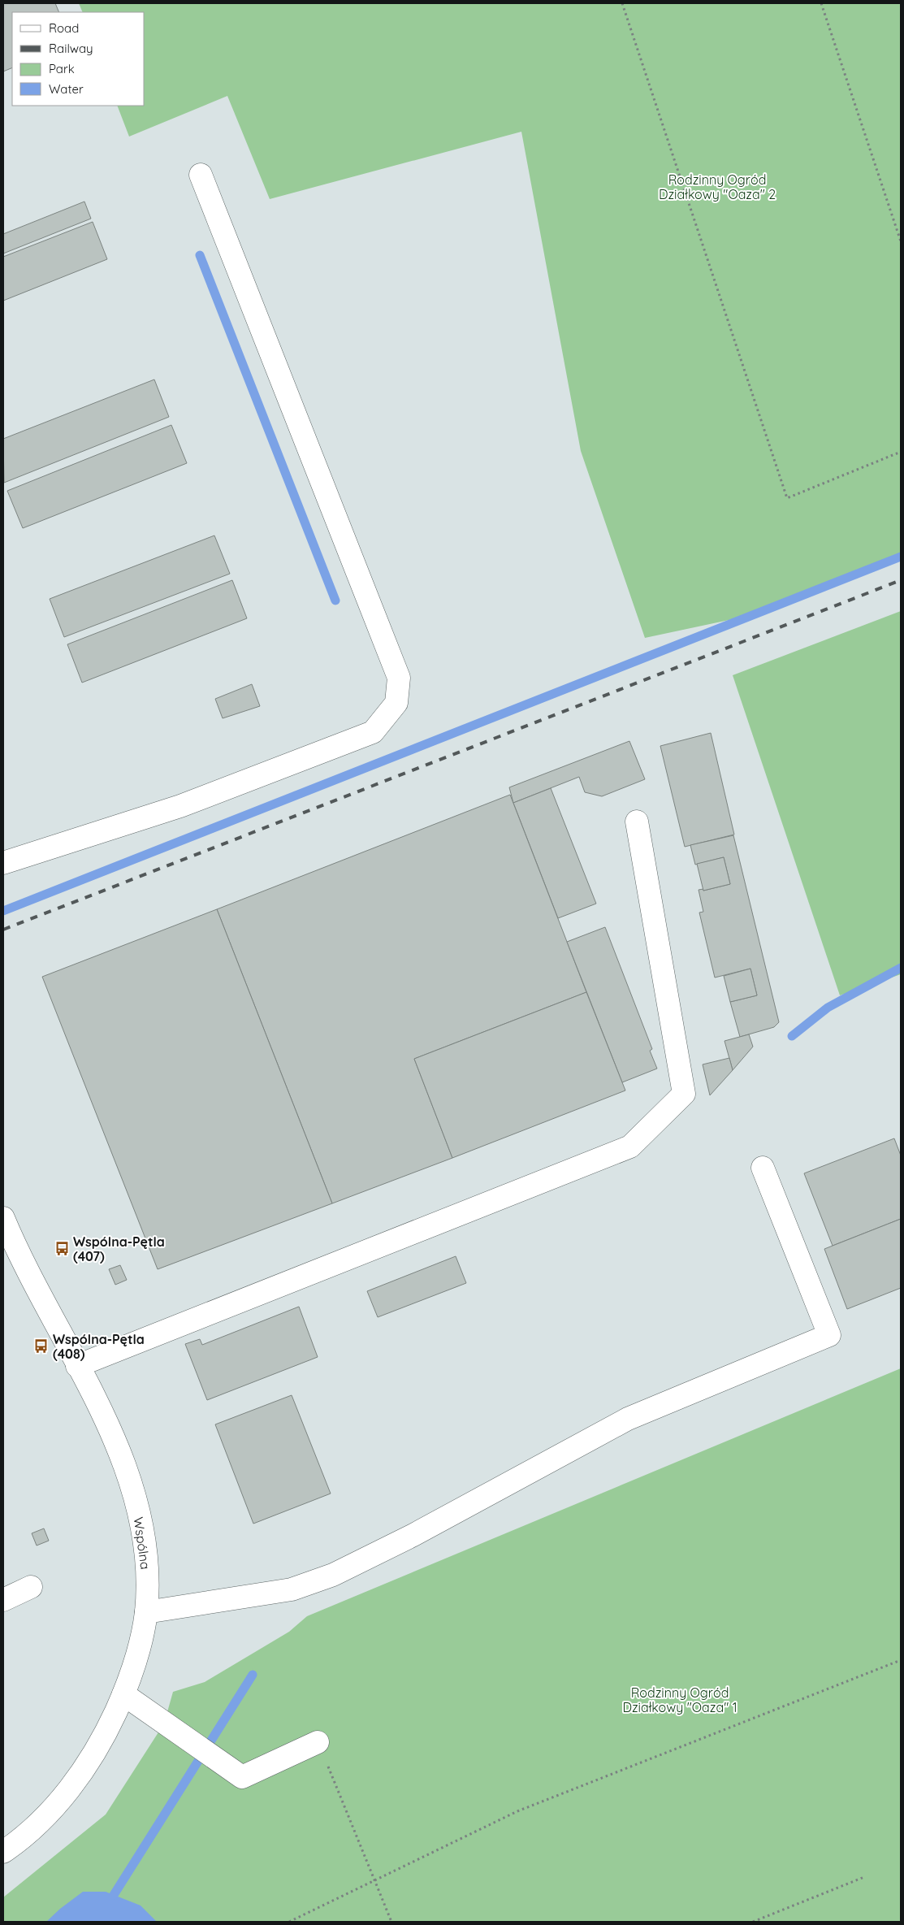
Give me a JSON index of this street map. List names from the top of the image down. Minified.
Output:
{"streets":{"street":["Wspólna"]},"parks":["Rodzinny Ogród Działkowy \"Oaza\" 2","Rodzinny Ogród Działkowy \"Oaza\" 1"],"places":{"bus stop":["Wspólna-Pętla (407)","Wspólna-Pętla (408)"]},"legend":["Road","Railway","Park","Water"]}
